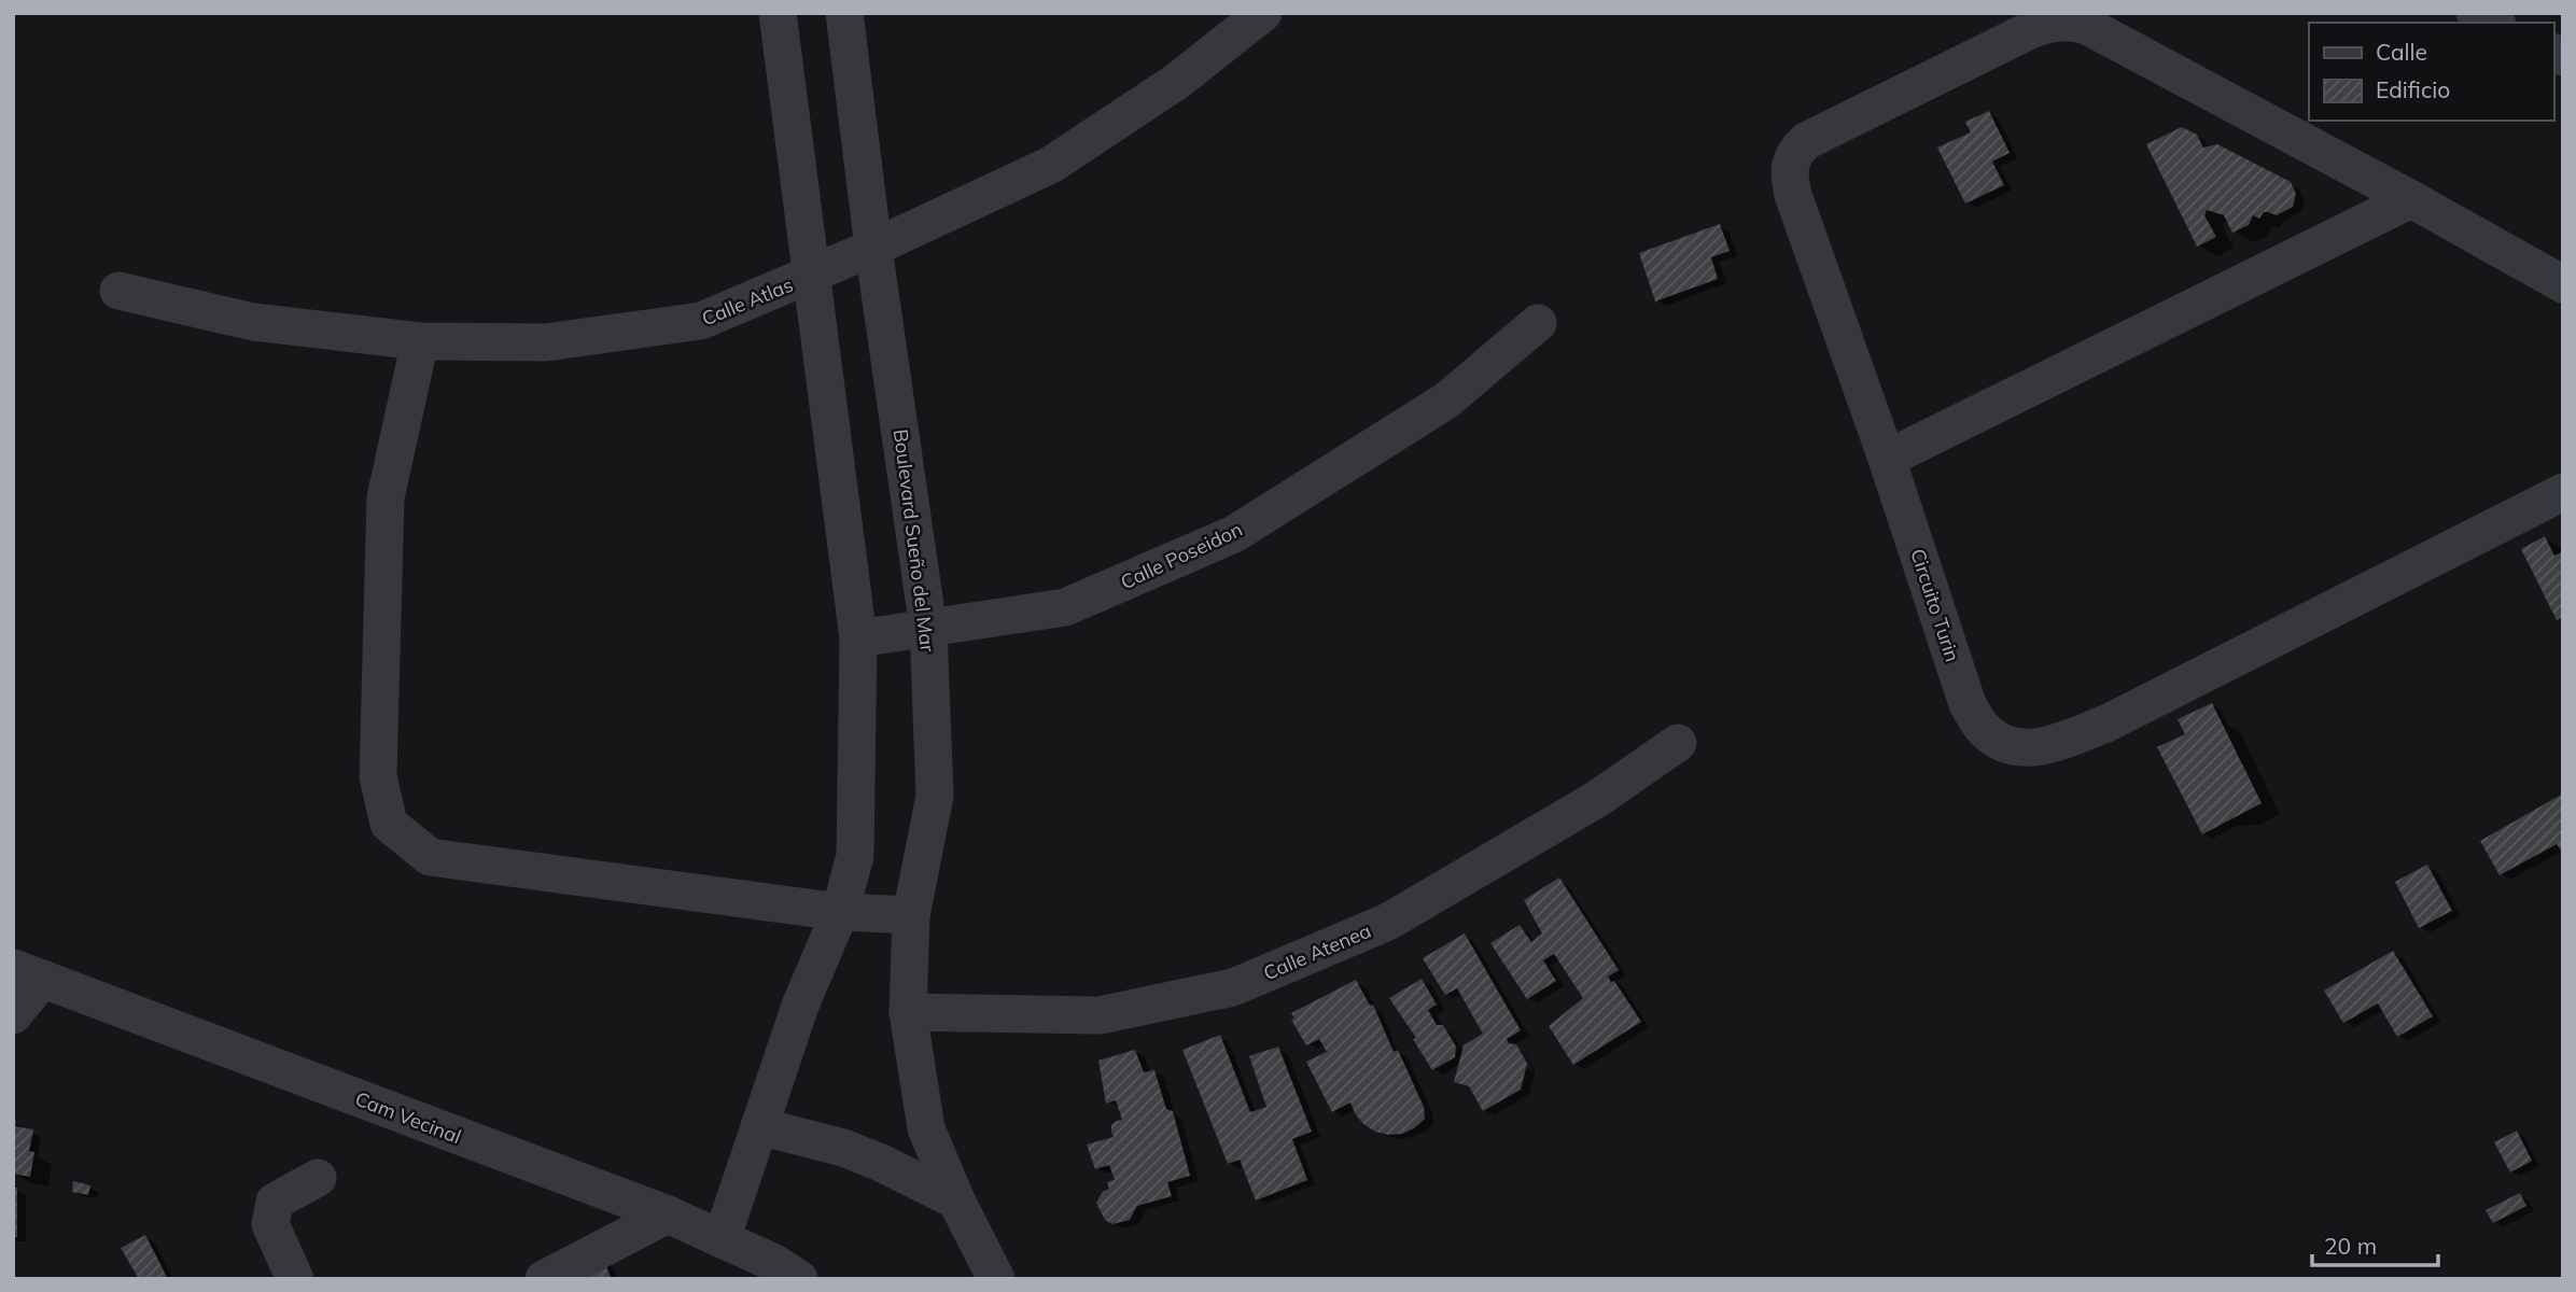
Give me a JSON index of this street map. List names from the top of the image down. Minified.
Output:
{"streets":{"street":["Calle Atlas","Boulevard Sueño del Mar","Calle Poseidon","Circuito Turin","Calle Atenea","Cam Vecinal"]},"crossings":[["Calle Atlas","Boulevard Sueño del Mar"],["Boulevard Sueño del Mar","Calle Poseidon"],["Boulevard Sueño del Mar","Calle Atenea"]],"legend":["Calle","Edificio"],"scale_bar":"20 m"}
